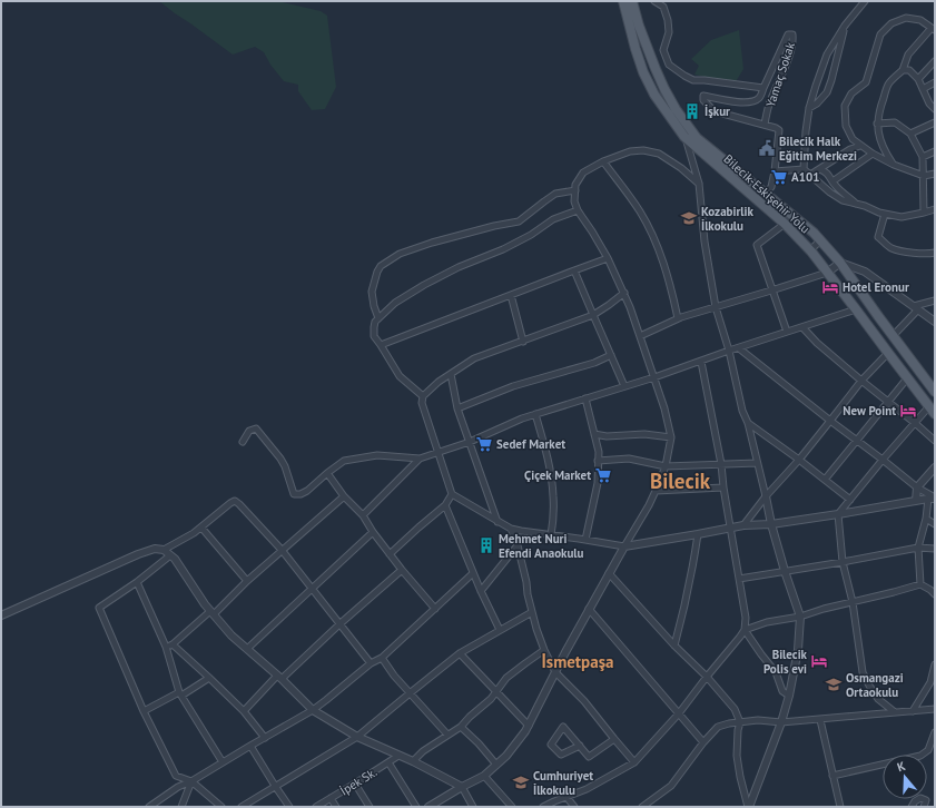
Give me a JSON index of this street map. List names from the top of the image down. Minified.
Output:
{"streets":{"main road":["Bilecik-Eskişehir Yolu"],"street":["Yamaç Sokak","İpek Sk."]},"districts":["Bilecik","İsmetpaşa"],"places":{"building":["İşkur","Mehmet Nuri Efendi Anaokulu"],"public building":["Bilecik Halk Eğitim Merkezi"],"supermarket":["A101","Sedef Market","Çiçek Market"],"school or university":["Kozabirlik İlkokulu","Osmangazi Ortaokulu","Cumhuriyet İlkokulu"],"hotel":["Hotel Eronur","New Point","Bilecik Polis evi"]},"north":"top"}
